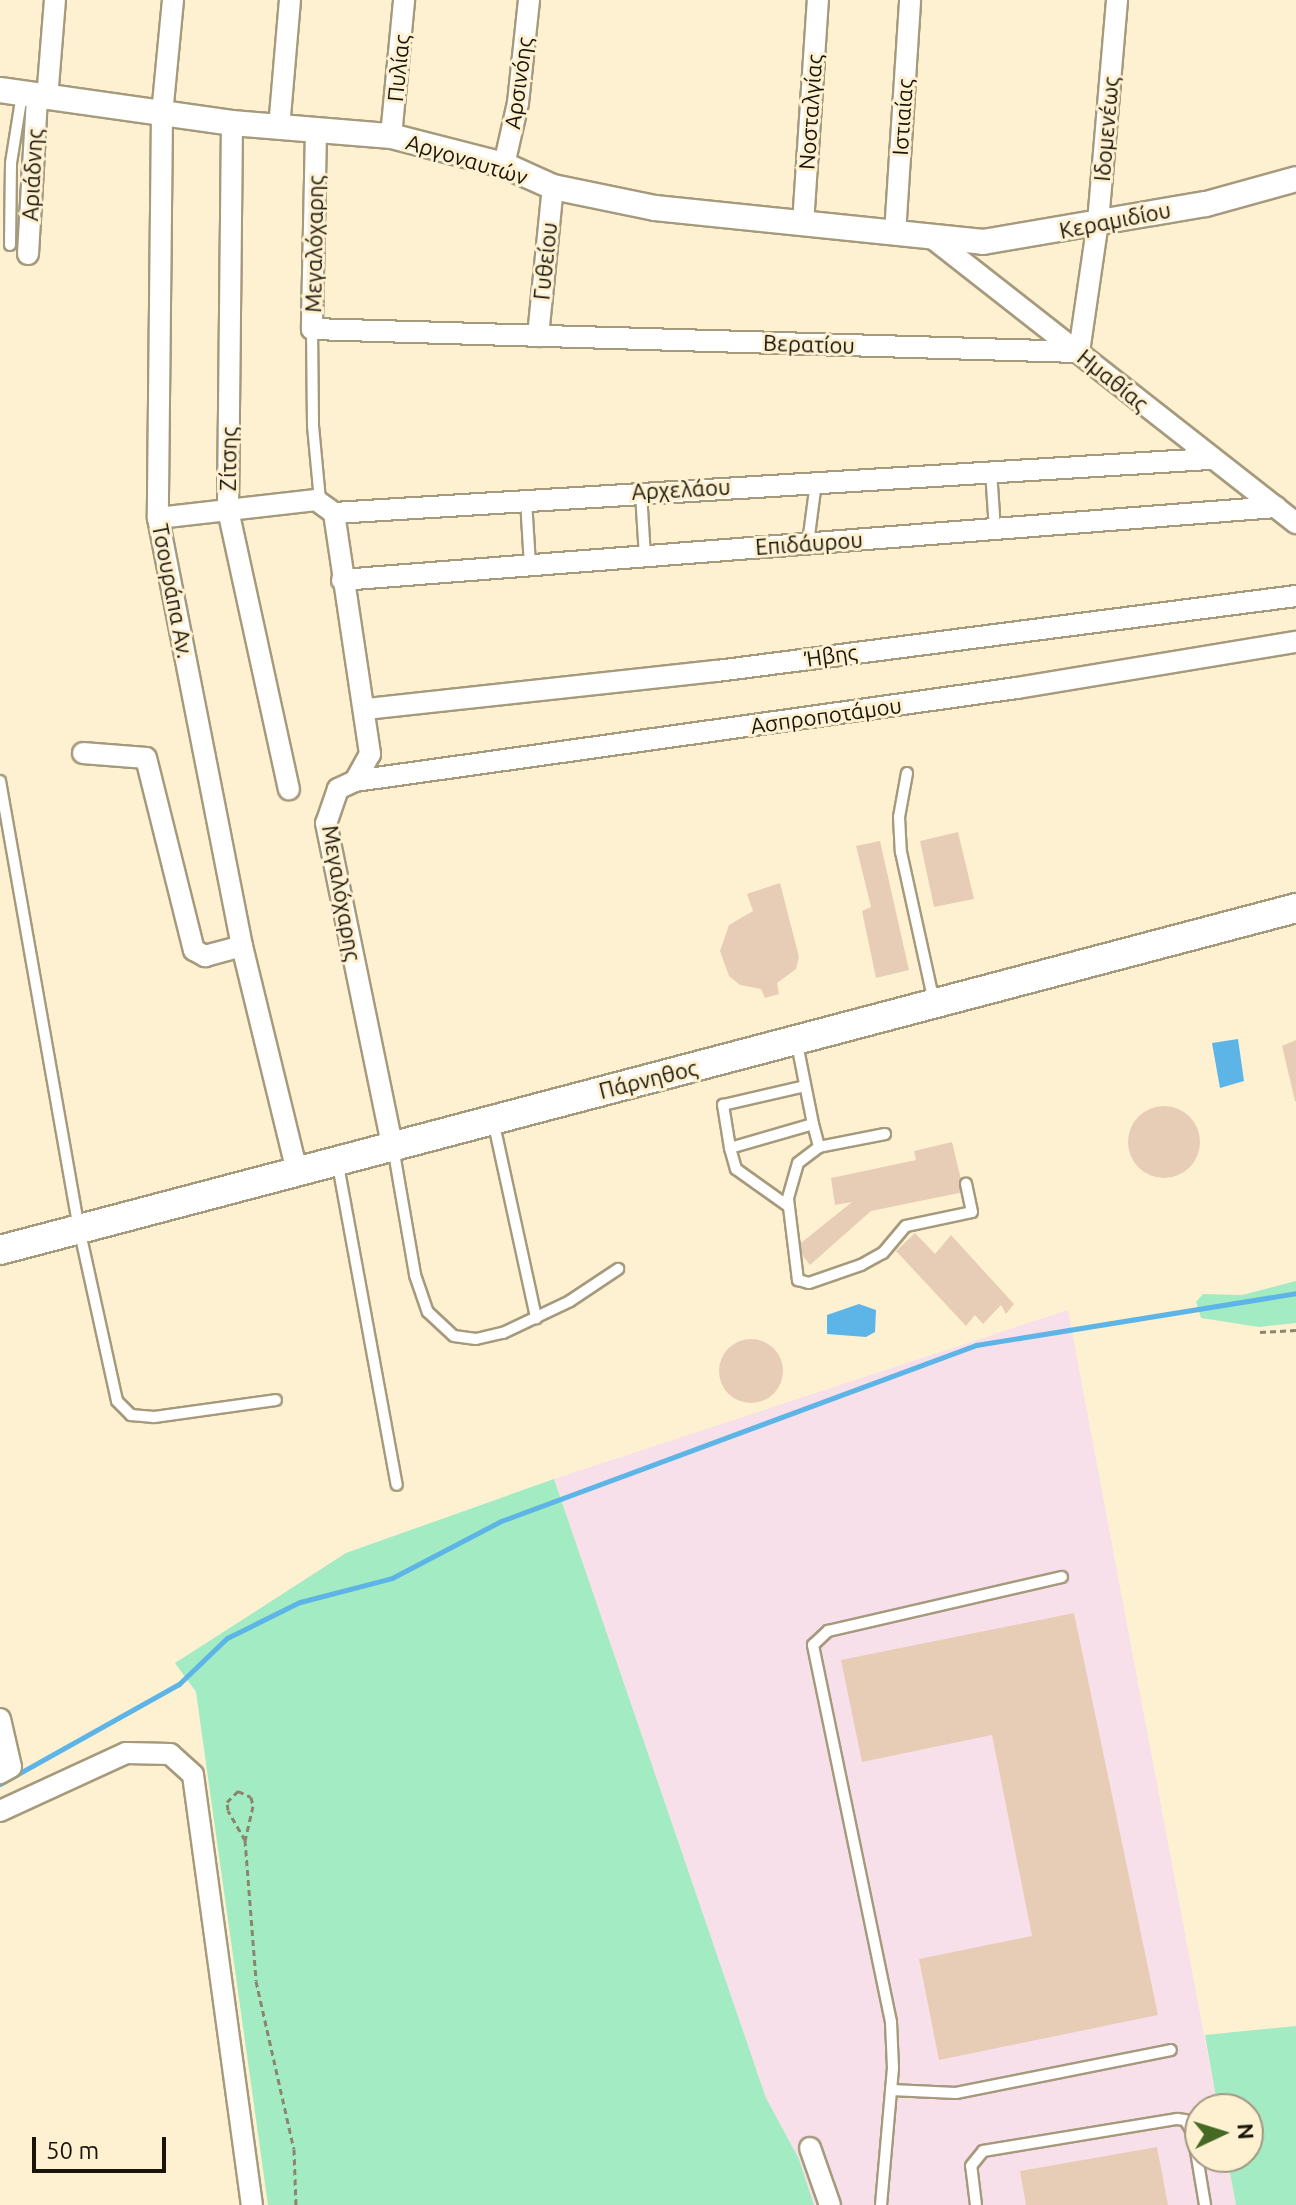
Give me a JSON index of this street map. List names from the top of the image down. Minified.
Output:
{"streets":{"main road":["Πάρνηθος"],"street":["Πυλίας","Αρσινόης","Νοσταλγίας","Ιστιαίας","Ιδομενέως","Αργοναυτών","Αριάδνης","Κεραμιδίου","Μεγαλόχαρης","Γυθείου","Βερατίου","Ημαθίας","Ζίτσης","Αρχελάου","Επιδάυρου","Τσουράπα Αν.","Ήβης","Ασπροποτάμου"]},"crossings":[["Πυλίας","Αργοναυτών"],["Αρσινόης","Αργοναυτών"],["Νοσταλγίας","Αργοναυτών"],["Ιστιαίας","Αργοναυτών"],["Ιδομενέως","Κεραμιδίου"],["Ιδομενέως","Βερατίου"],["Ιδομενέως","Ημαθίας"],["Αργοναυτών","Αριάδνης"],["Αργοναυτών","Κεραμιδίου"],["Αργοναυτών","Μεγαλόχαρης"],["Αργοναυτών","Γυθείου"],["Αργοναυτών","Ημαθίας"],["Αργοναυτών","Ζίτσης"],["Αργοναυτών","Τσουράπα Αν."],["Κεραμιδίου","Ημαθίας"],["Μεγαλόχαρης","Βερατίου"],["Μεγαλόχαρης","Αρχελάου"],["Μεγαλόχαρης","Επιδάυρου"],["Μεγαλόχαρης","Ήβης"],["Μεγαλόχαρης","Ασπροποτάμου"],["Μεγαλόχαρης","Πάρνηθος"],["Γυθείου","Βερατίου"],["Βερατίου","Ημαθίας"],["Ημαθίας","Αρχελάου"],["Ημαθίας","Επιδάυρου"],["Ζίτσης","Αρχελάου"],["Αρχελάου","Τσουράπα Αν."],["Τσουράπα Αν.","Πάρνηθος"]],"scale_bar":"50 m","north":"right"}
